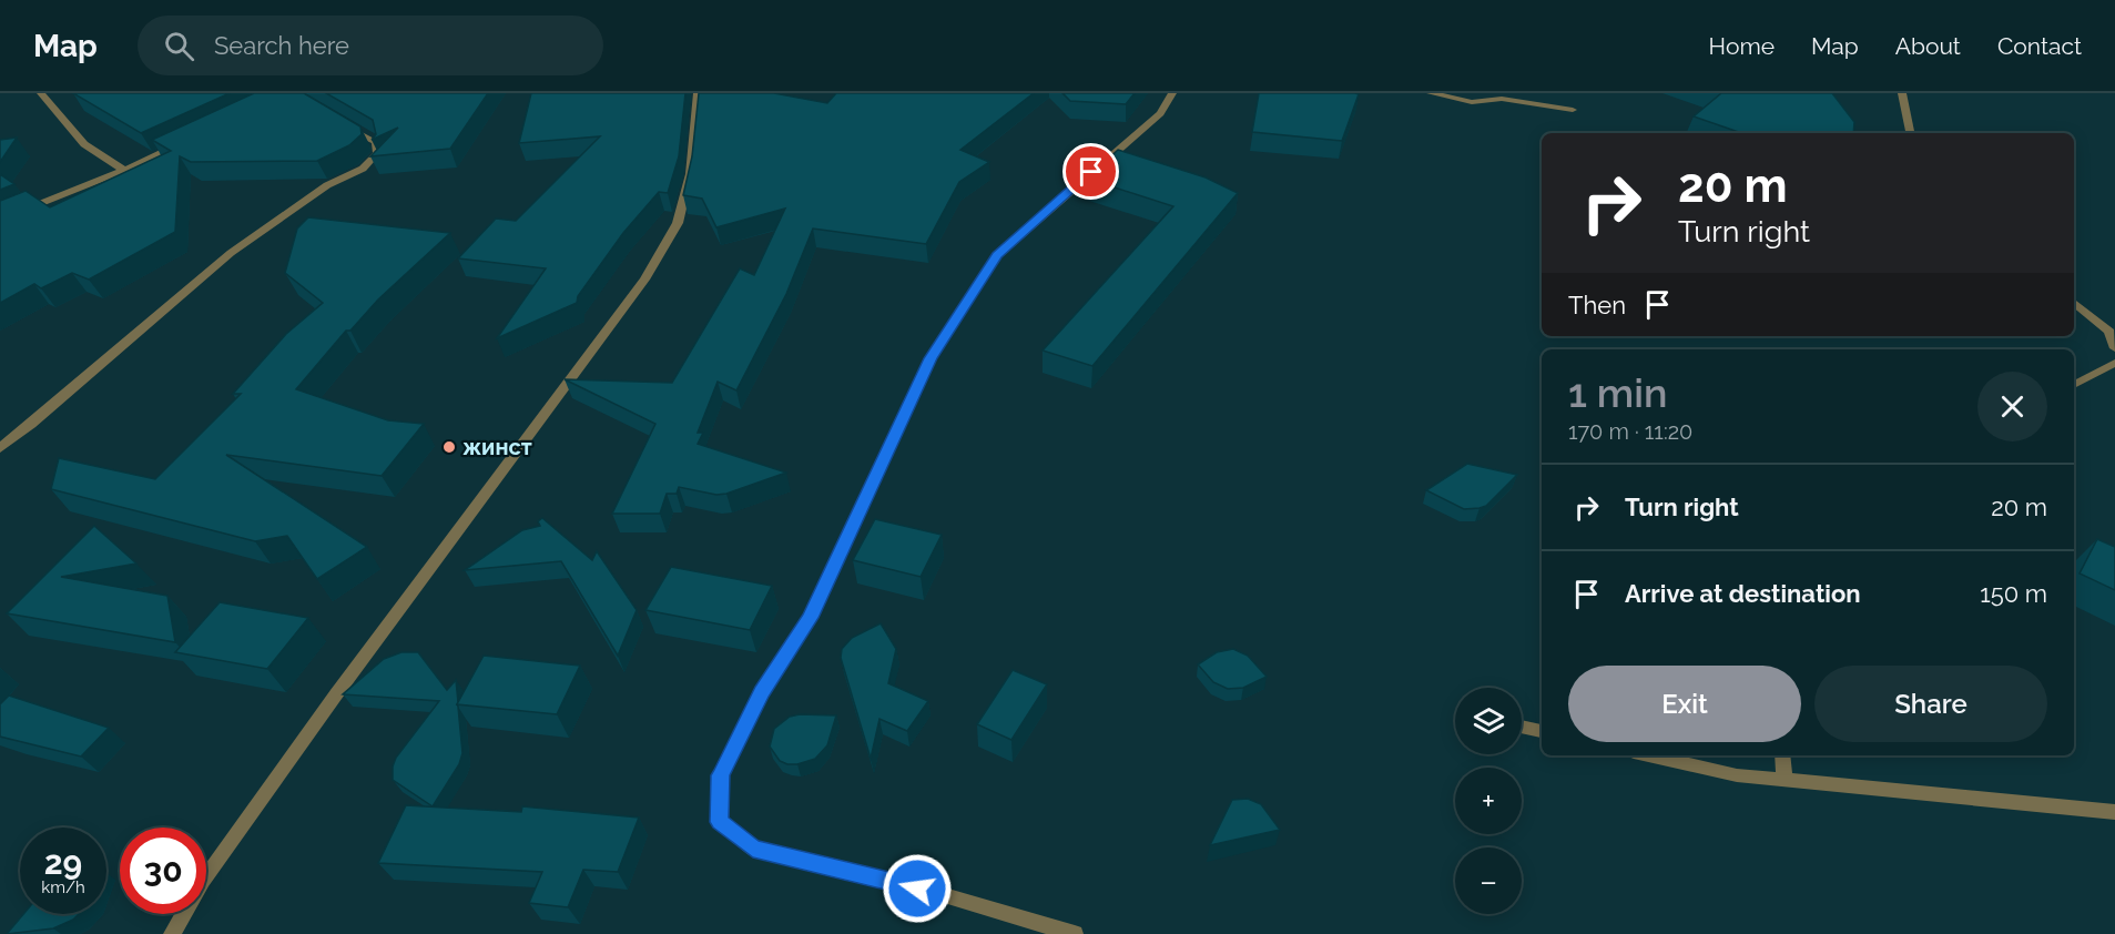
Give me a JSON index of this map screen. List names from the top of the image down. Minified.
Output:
{"places":["жинст"],"page":{"header":"Map","search":"Search here","nav":["Home","Map","About","Contact"],"turn":["20 m","Turn right"],"then":"Then","heading":["1 min","170 m · 11:20"],"list":[{"name":"Turn right","value":"20 m"},{"name":"Arrive at destination","value":"150 m"}],"buttons":["Exit","Share"],"map_buttons":["+","−"],"speed":"29 km/h","limit":"30"}}
